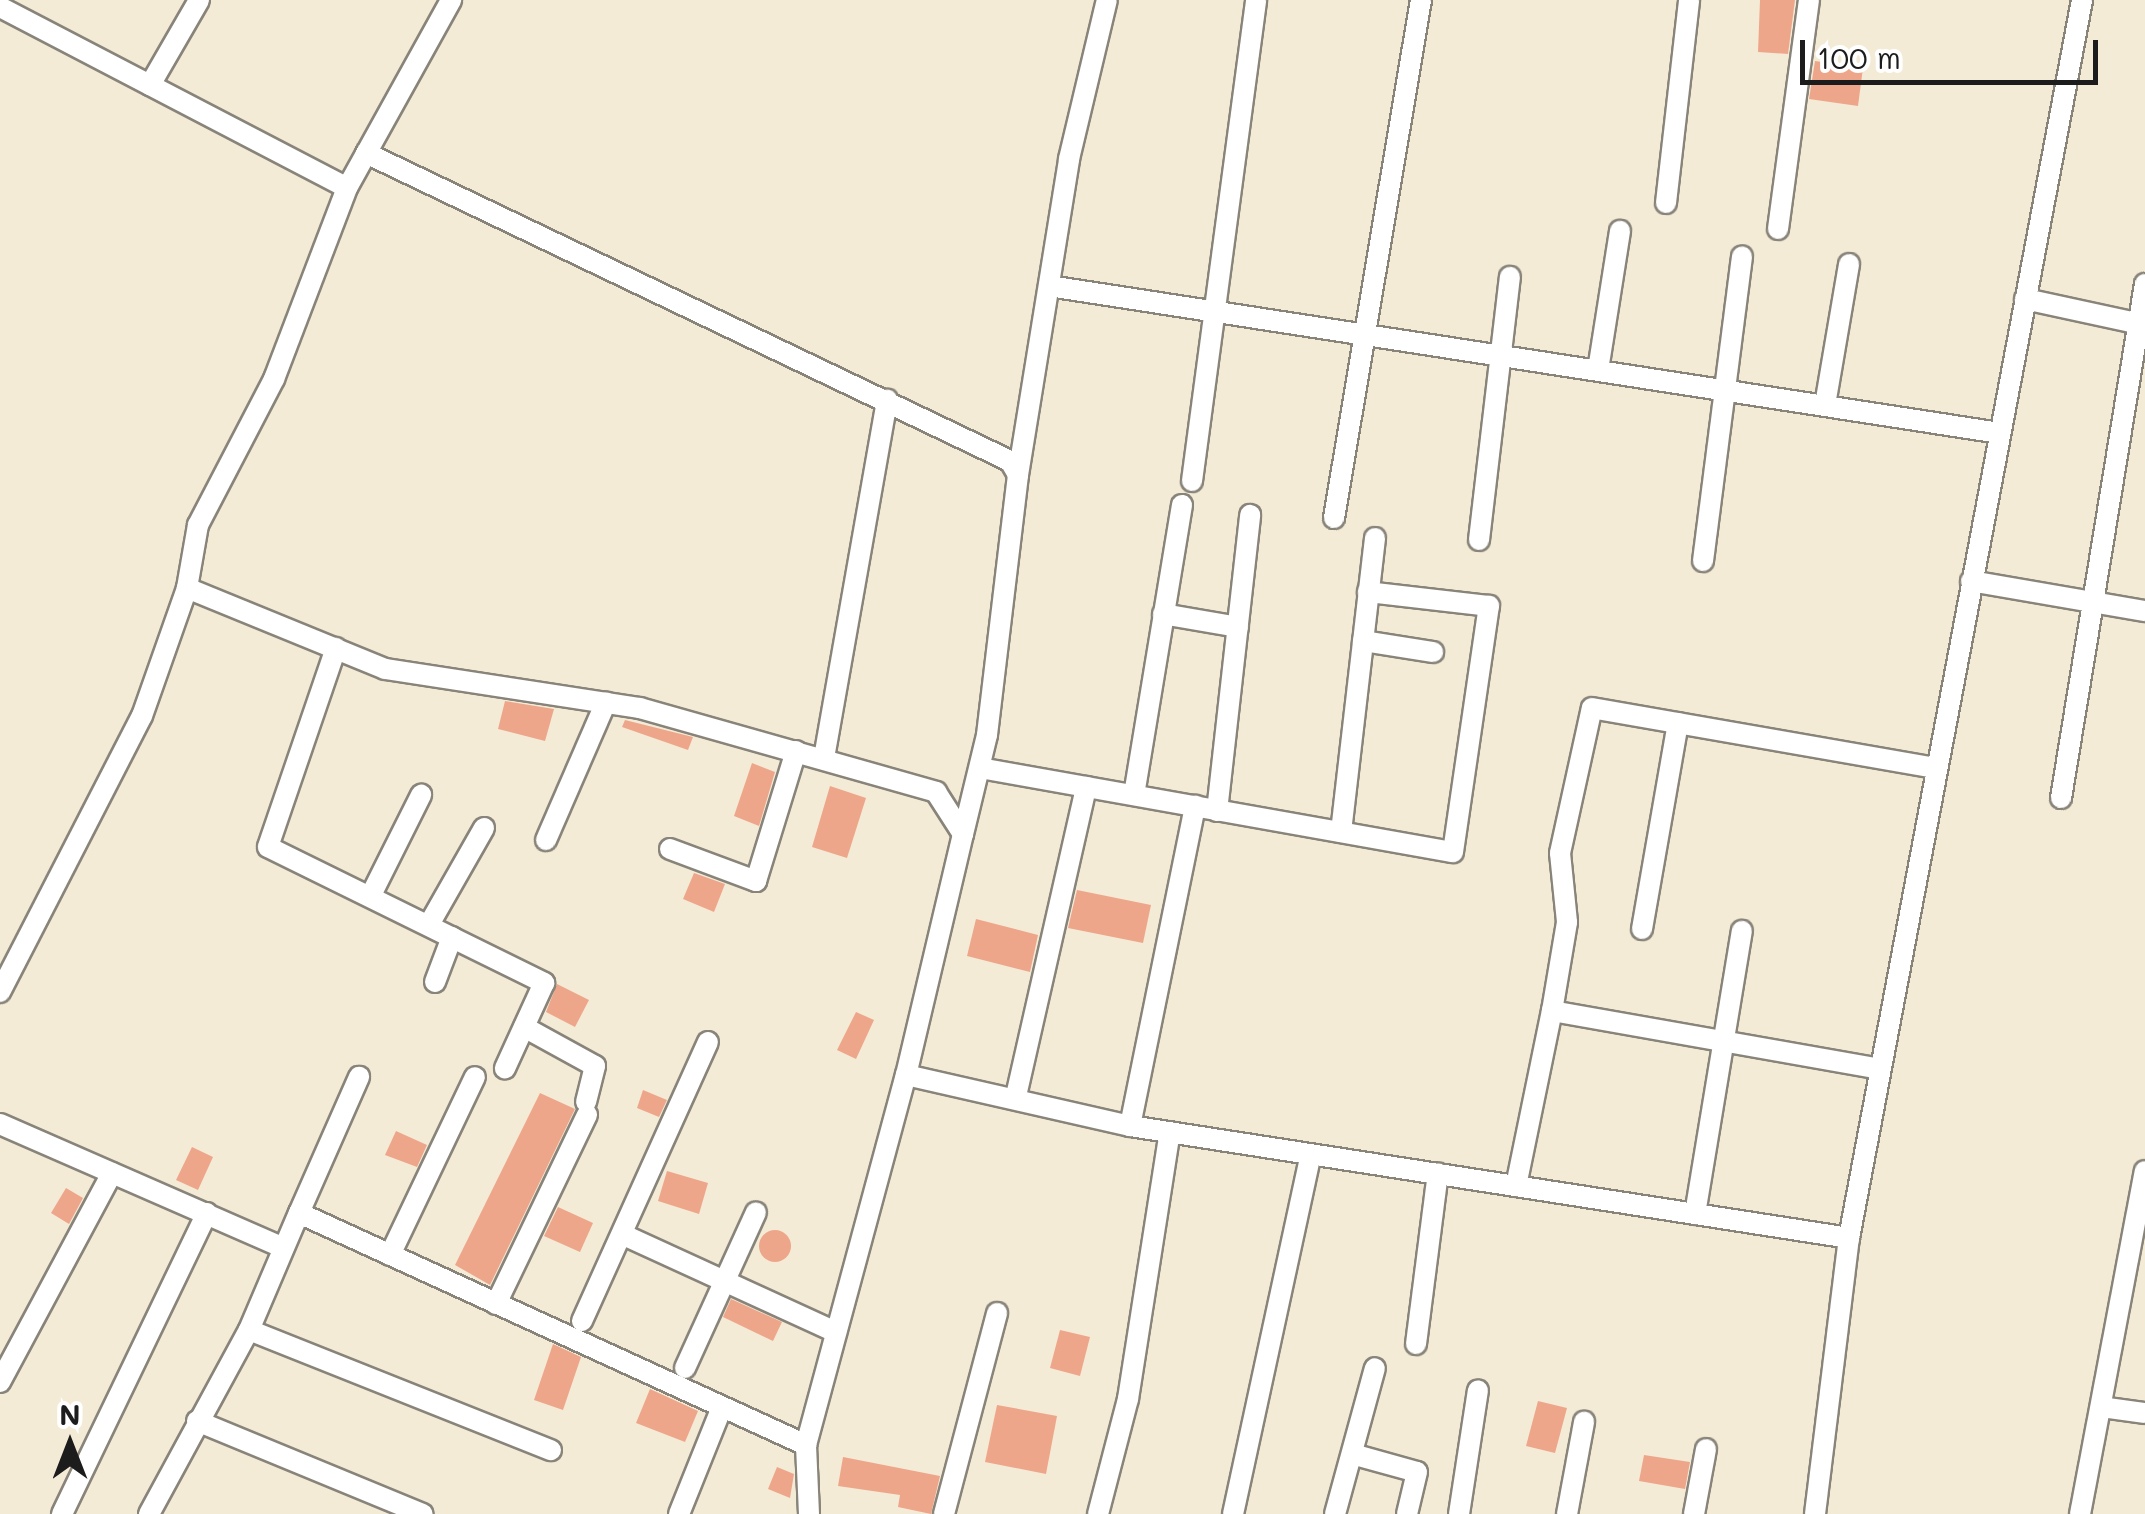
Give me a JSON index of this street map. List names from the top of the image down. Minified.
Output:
{"scale_bar":"100 m","north":"top"}
